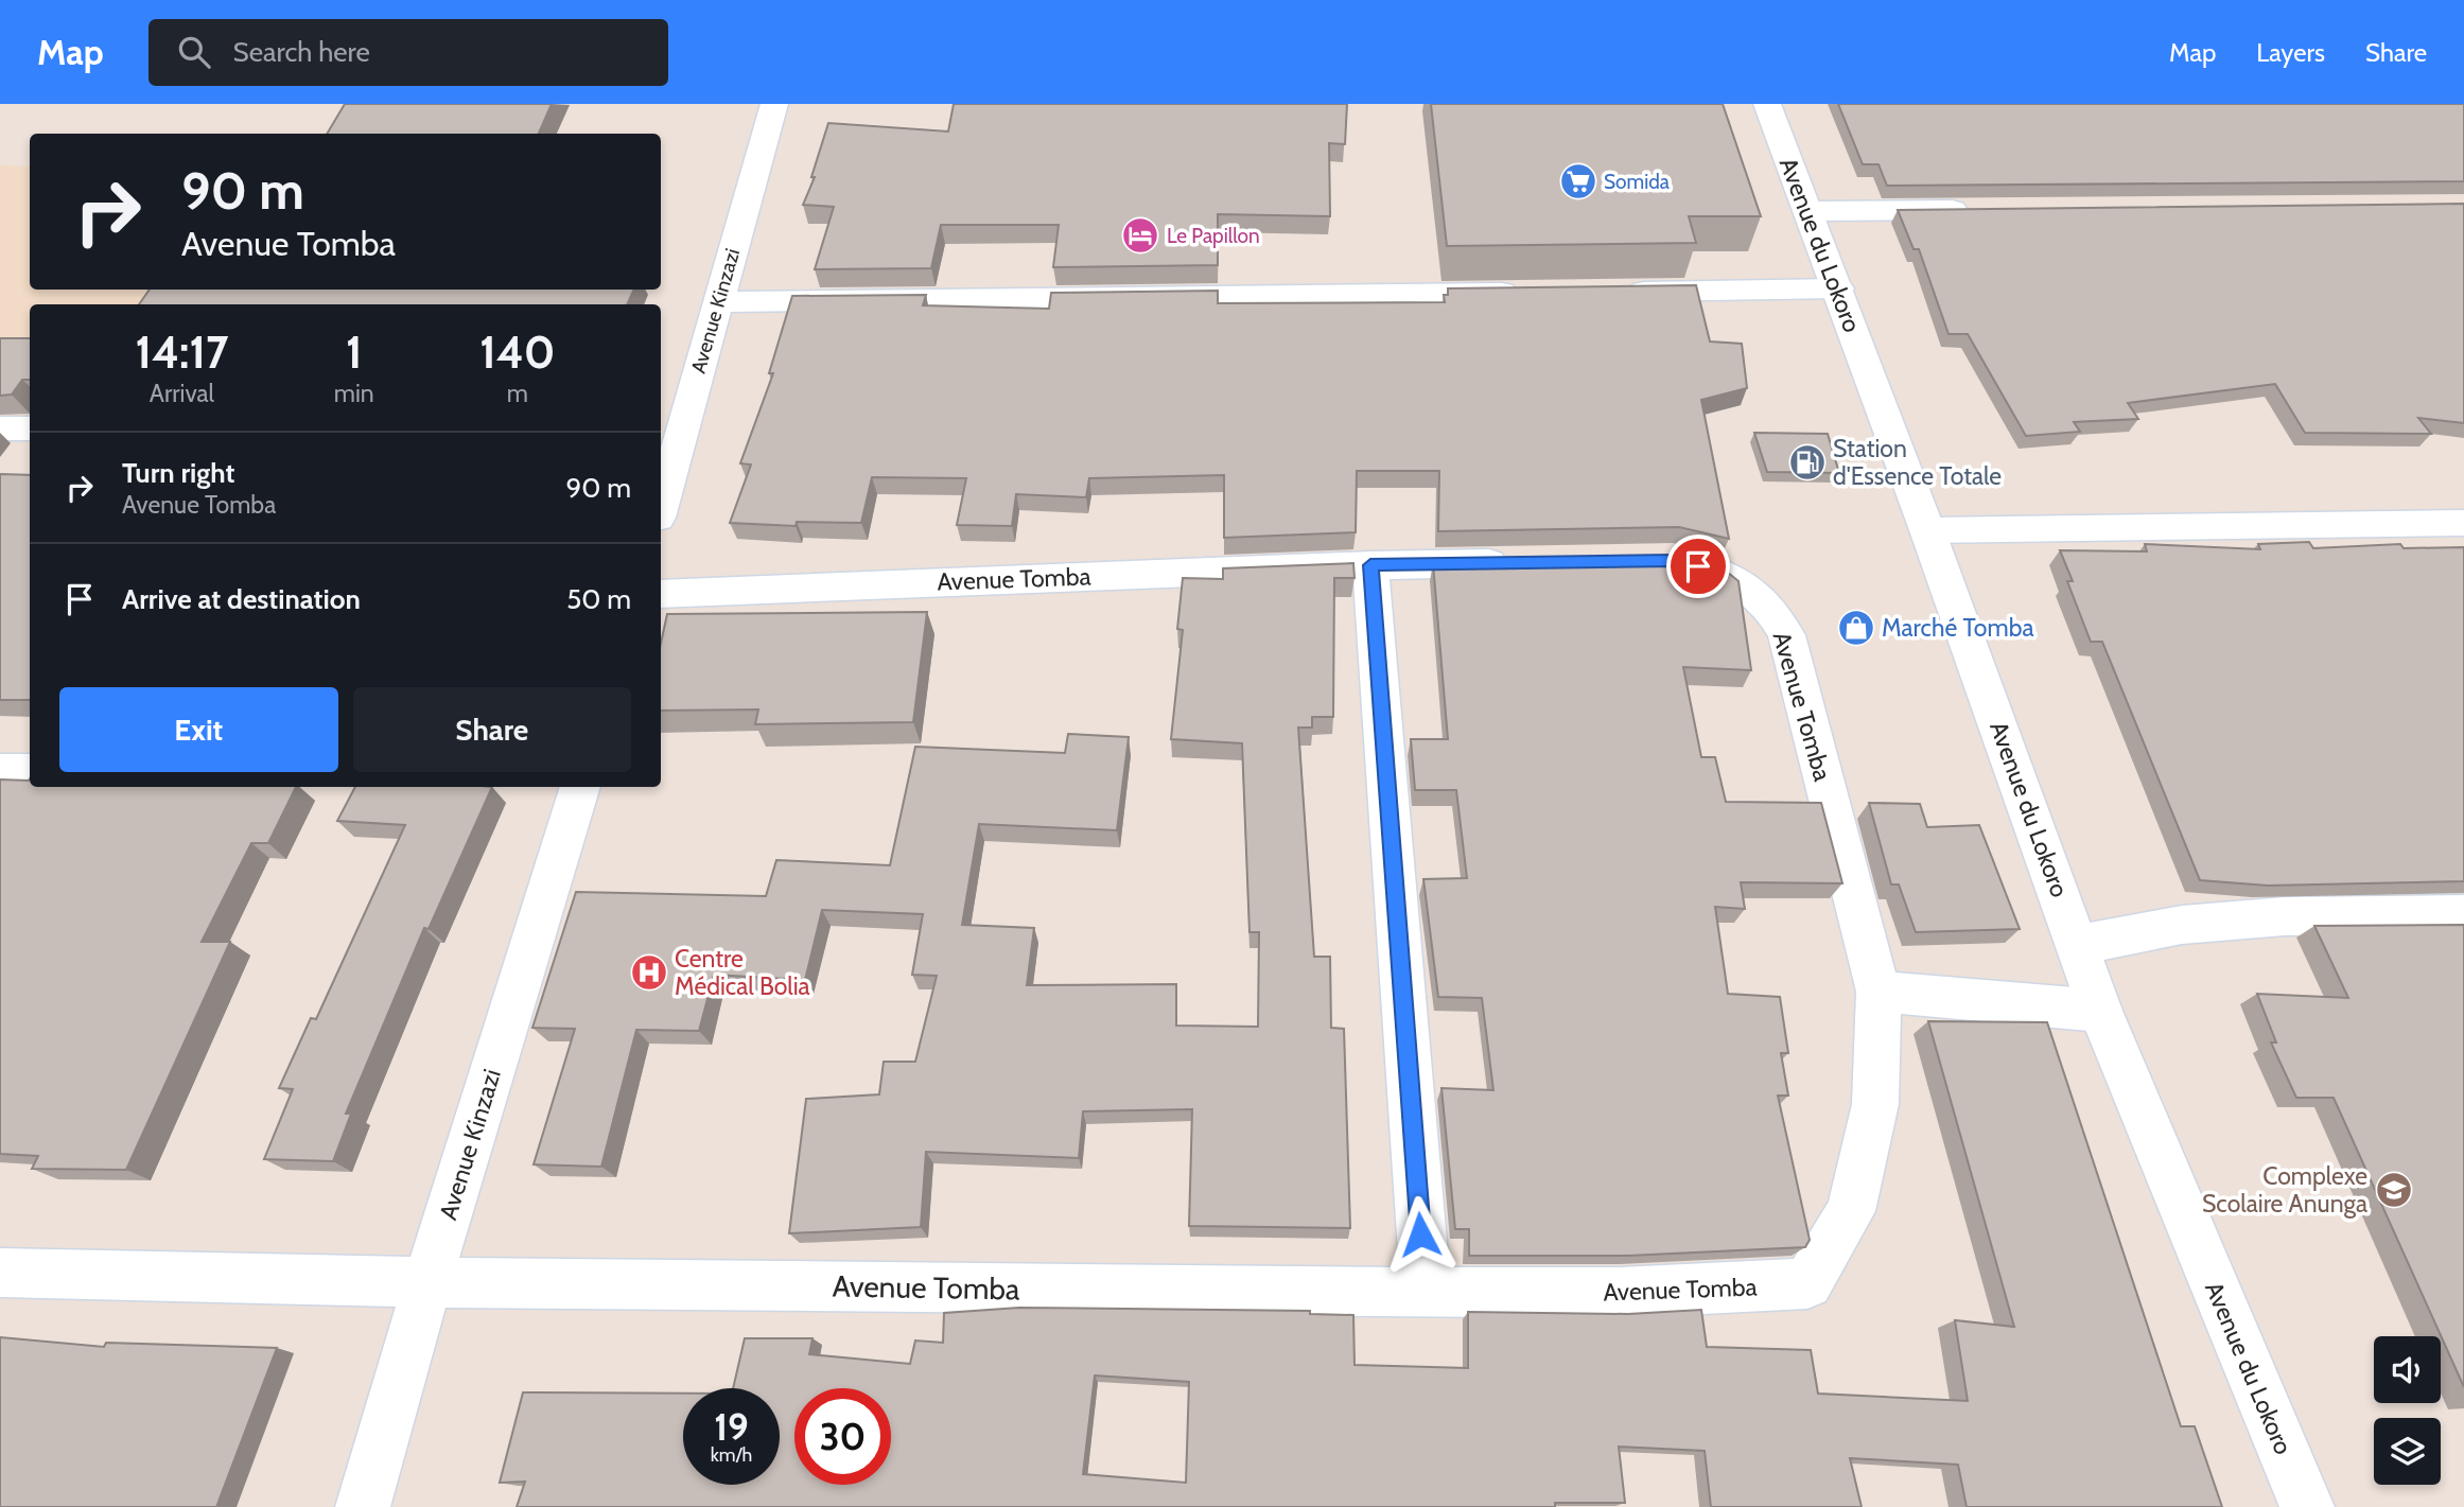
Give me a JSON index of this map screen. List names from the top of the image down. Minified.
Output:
{"streets":{"street":["Avenue du Lokoro","Avenue Kinzazi","Avenue Tomba"]},"crossings":[["Avenue Kinzazi","Avenue Tomba"]],"places":{"supermarket":["Somida"],"hotel":["Le Papillon"],"fuel station":["Station d'Essence Totale"],"shop":["Marché Tomba"],"hospital":["Centre Médical Bolia"],"school or university":["Complexe Scolaire Anunga"]},"page":{"header":"Map","search":"Search here","nav":["Map","Layers","Share"],"turn":["90 m","Avenue Tomba"],"eta":["14:17","Arrival","1","min","140","m"],"list":[{"name":"Turn right","note":"Avenue Tomba","value":"90 m"},{"name":"Arrive at destination","value":"50 m"}],"buttons":["Exit","Share"],"speed":"19 km/h","limit":"30"}}
